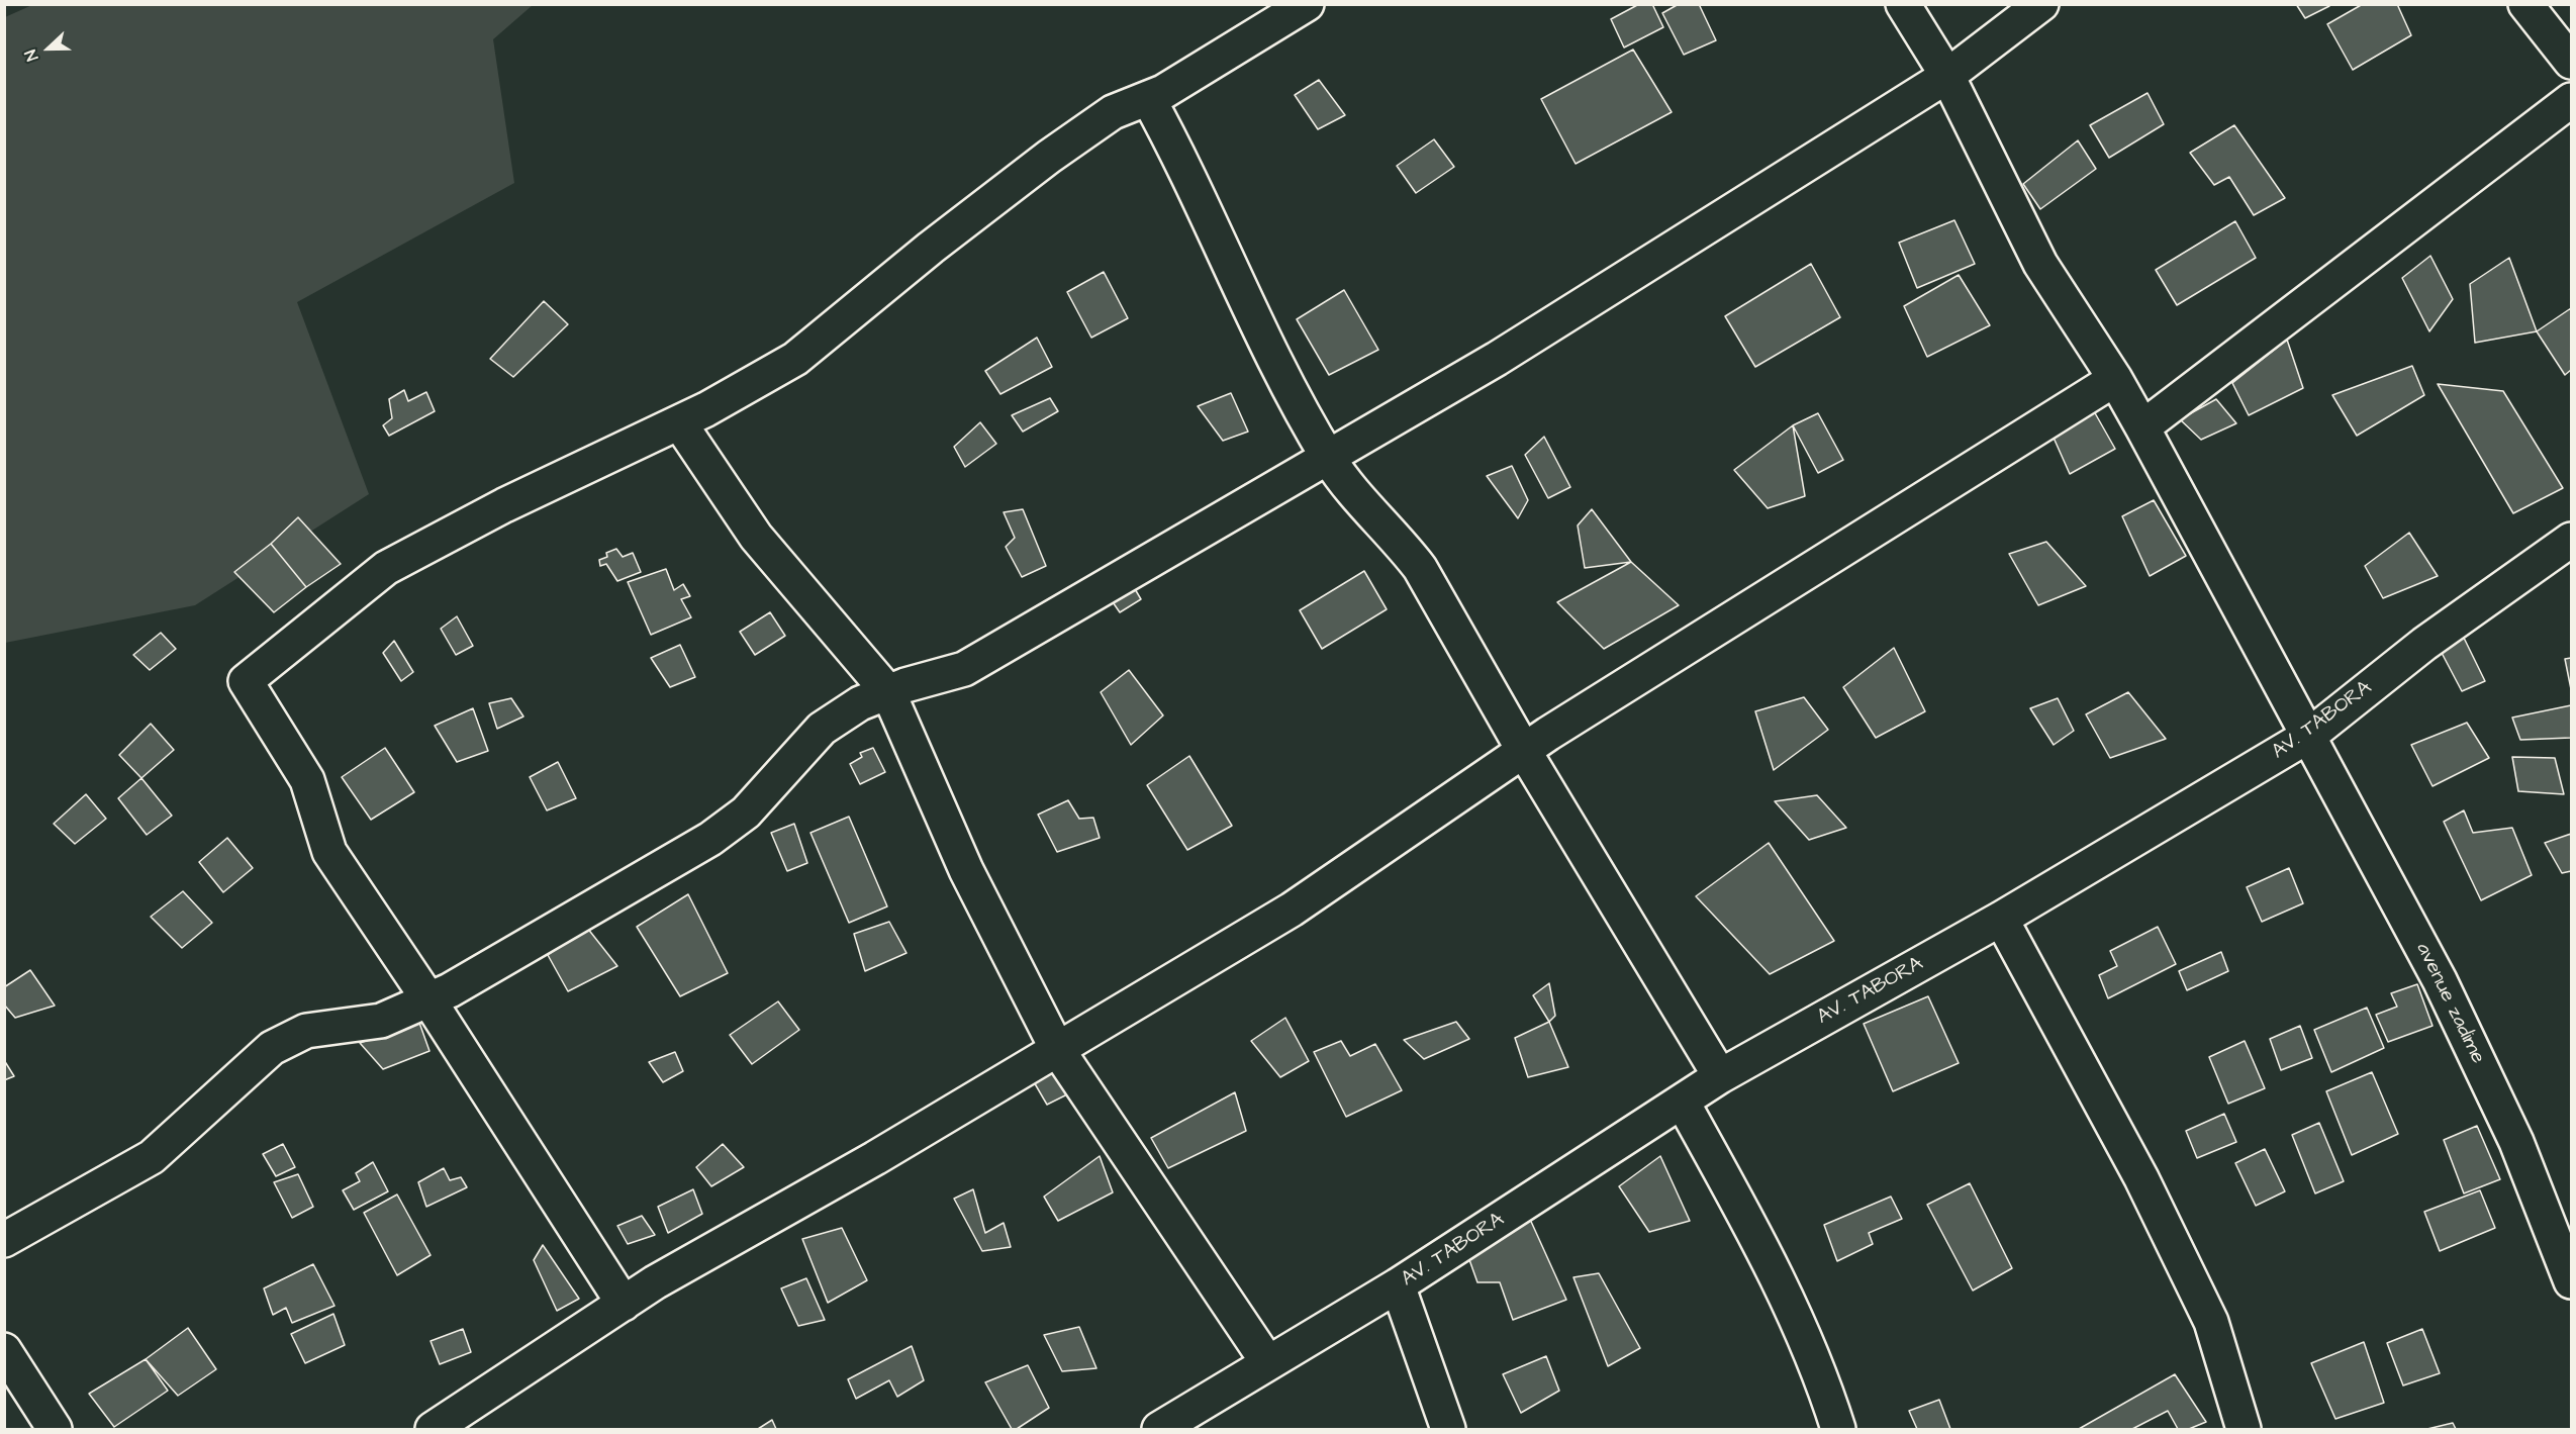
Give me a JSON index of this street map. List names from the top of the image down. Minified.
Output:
{"streets":{"street":["AV. TABORA","avenue zadime"]},"crossings":[["AV. TABORA","avenue zadime"]],"north":"left"}
